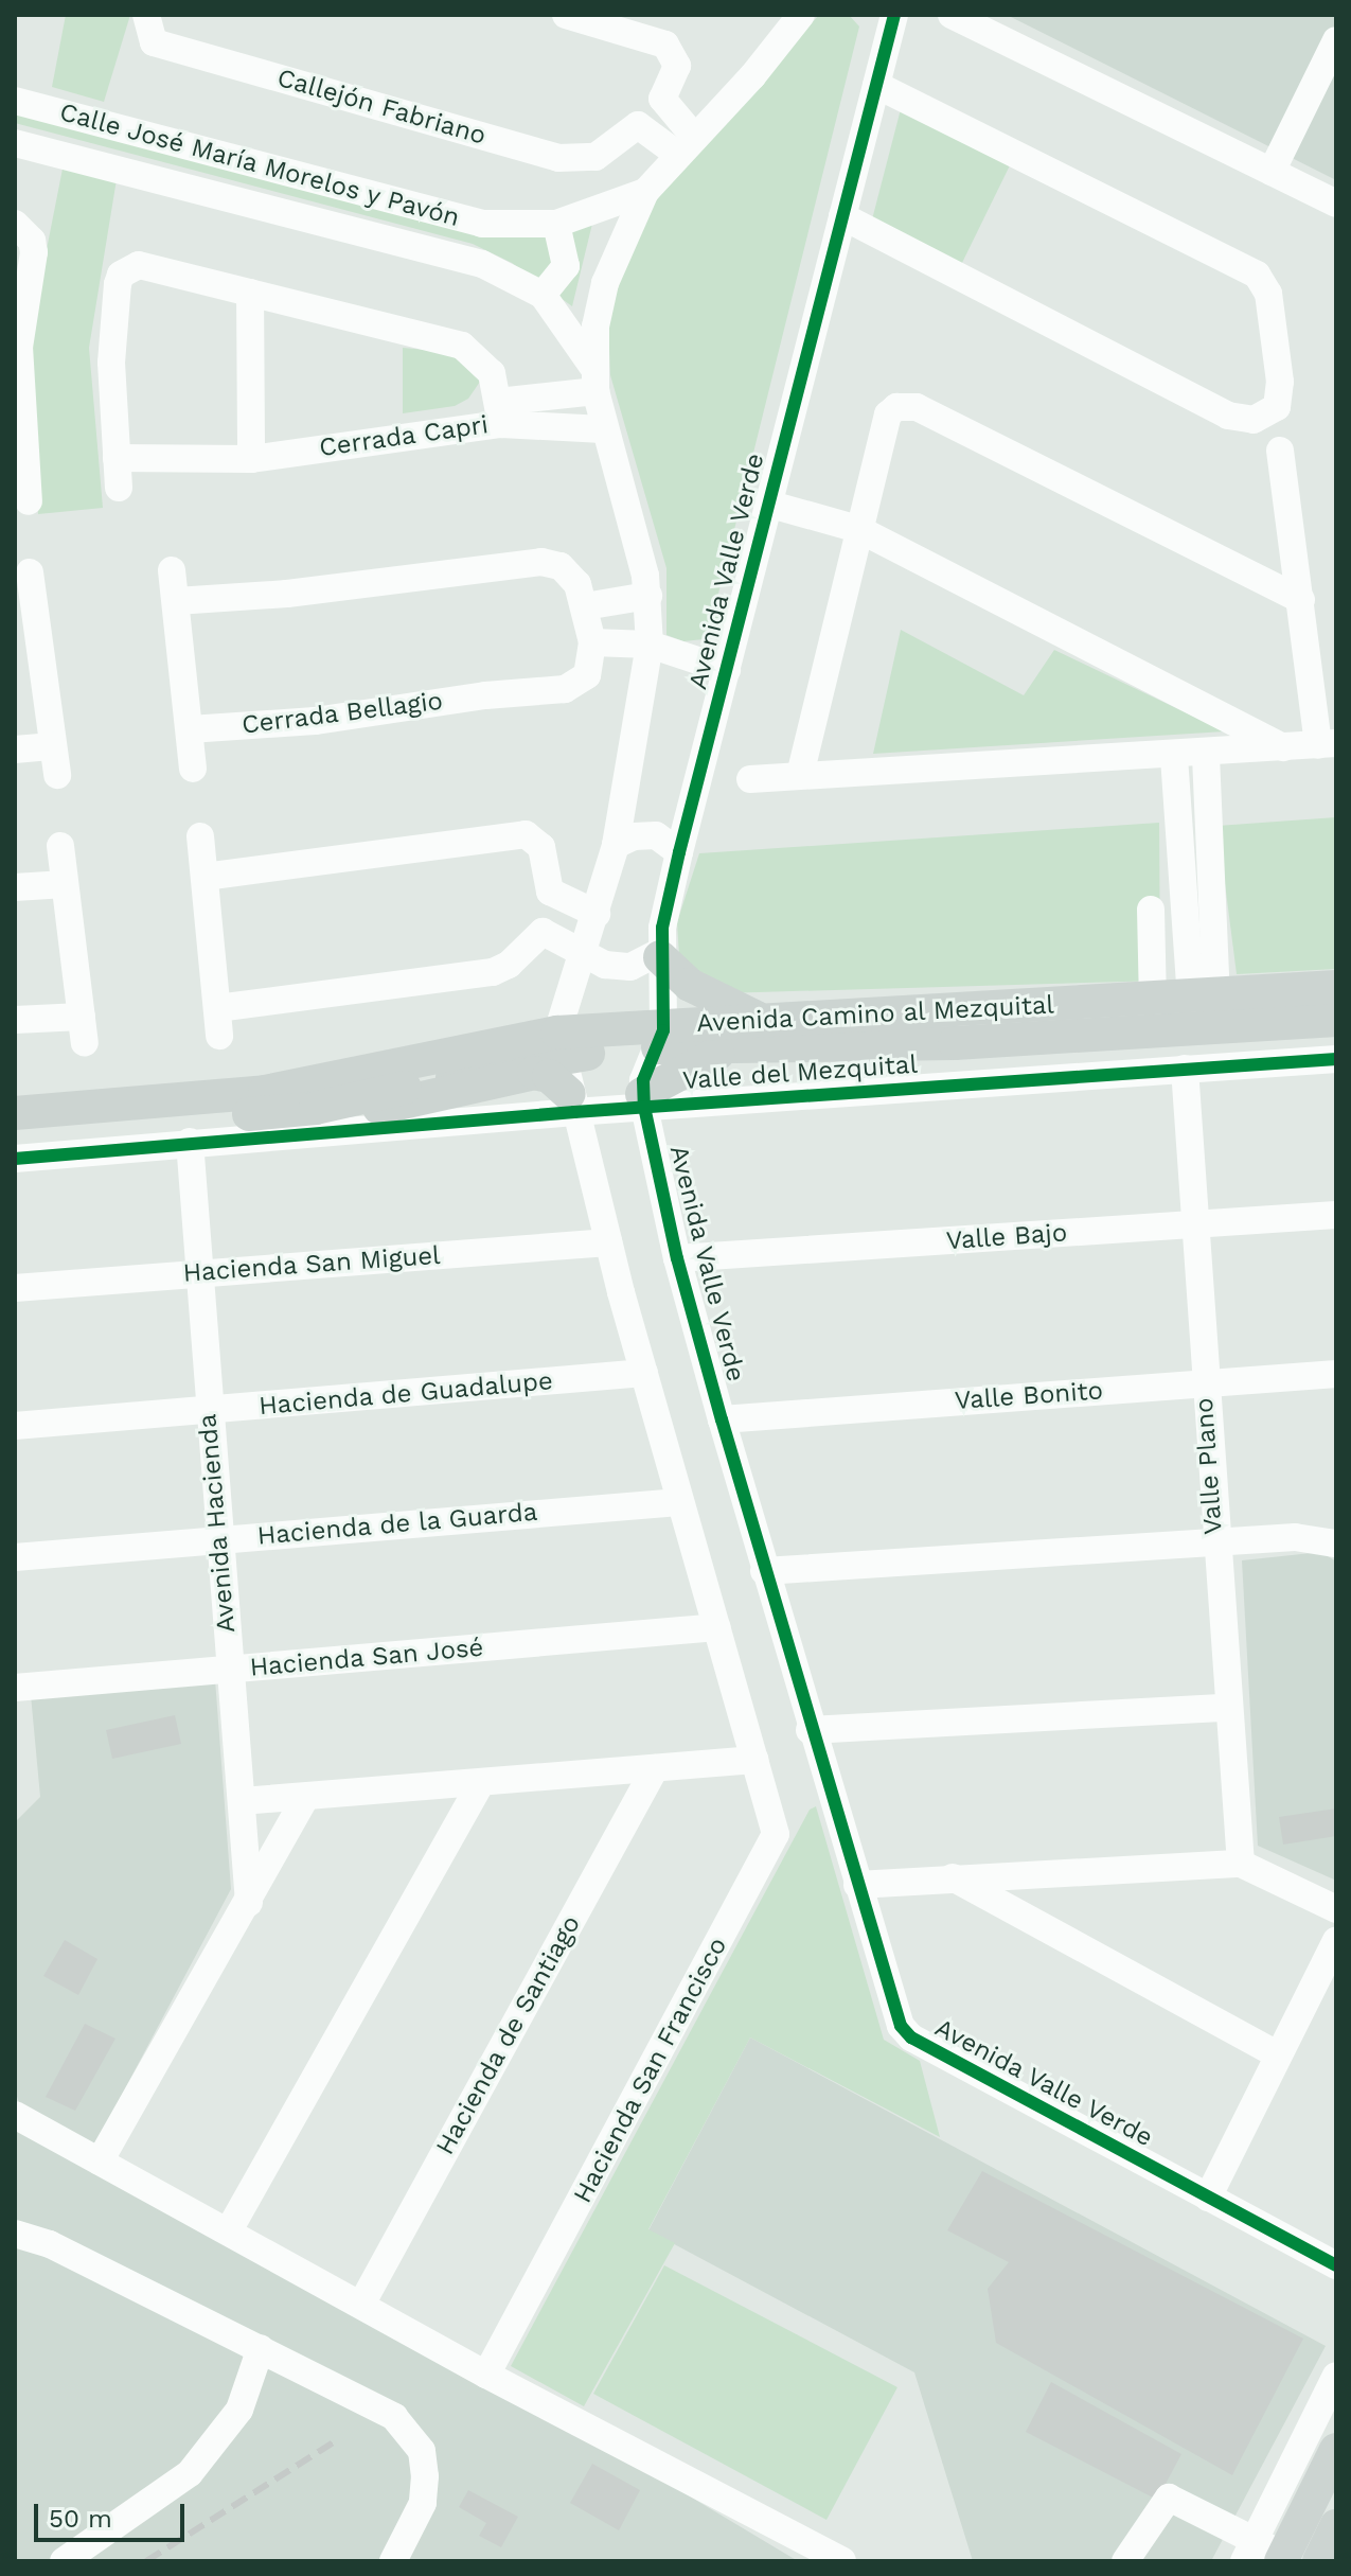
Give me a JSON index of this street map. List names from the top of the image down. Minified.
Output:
{"streets":{"main road":["Avenida Camino al Mezquital"],"street":["Callejón Fabriano","Calle José María Morelos y Pavón","Cerrada Capri","Avenida Valle Verde","Cerrada Bellagio","Valle del Mezquital","Valle Bajo","Hacienda San Miguel","Hacienda de Guadalupe","Valle Bonito","Valle Plano","Avenida Hacienda","Hacienda de la Guarda","Hacienda San José","Hacienda de Santiago","Hacienda San Francisco"]},"crossings":[["Avenida Valle Verde","Avenida Camino al Mezquital"],["Avenida Valle Verde","Valle del Mezquital"],["Avenida Valle Verde","Valle Bajo"],["Avenida Valle Verde","Valle Bonito"],["Valle del Mezquital","Valle Plano"],["Valle del Mezquital","Avenida Hacienda"],["Valle Bajo","Valle Plano"],["Hacienda San Miguel","Avenida Hacienda"],["Hacienda de Guadalupe","Avenida Hacienda"],["Valle Bonito","Valle Plano"],["Avenida Hacienda","Hacienda de la Guarda"],["Avenida Hacienda","Hacienda San José"]],"scale_bar":"50 m"}
